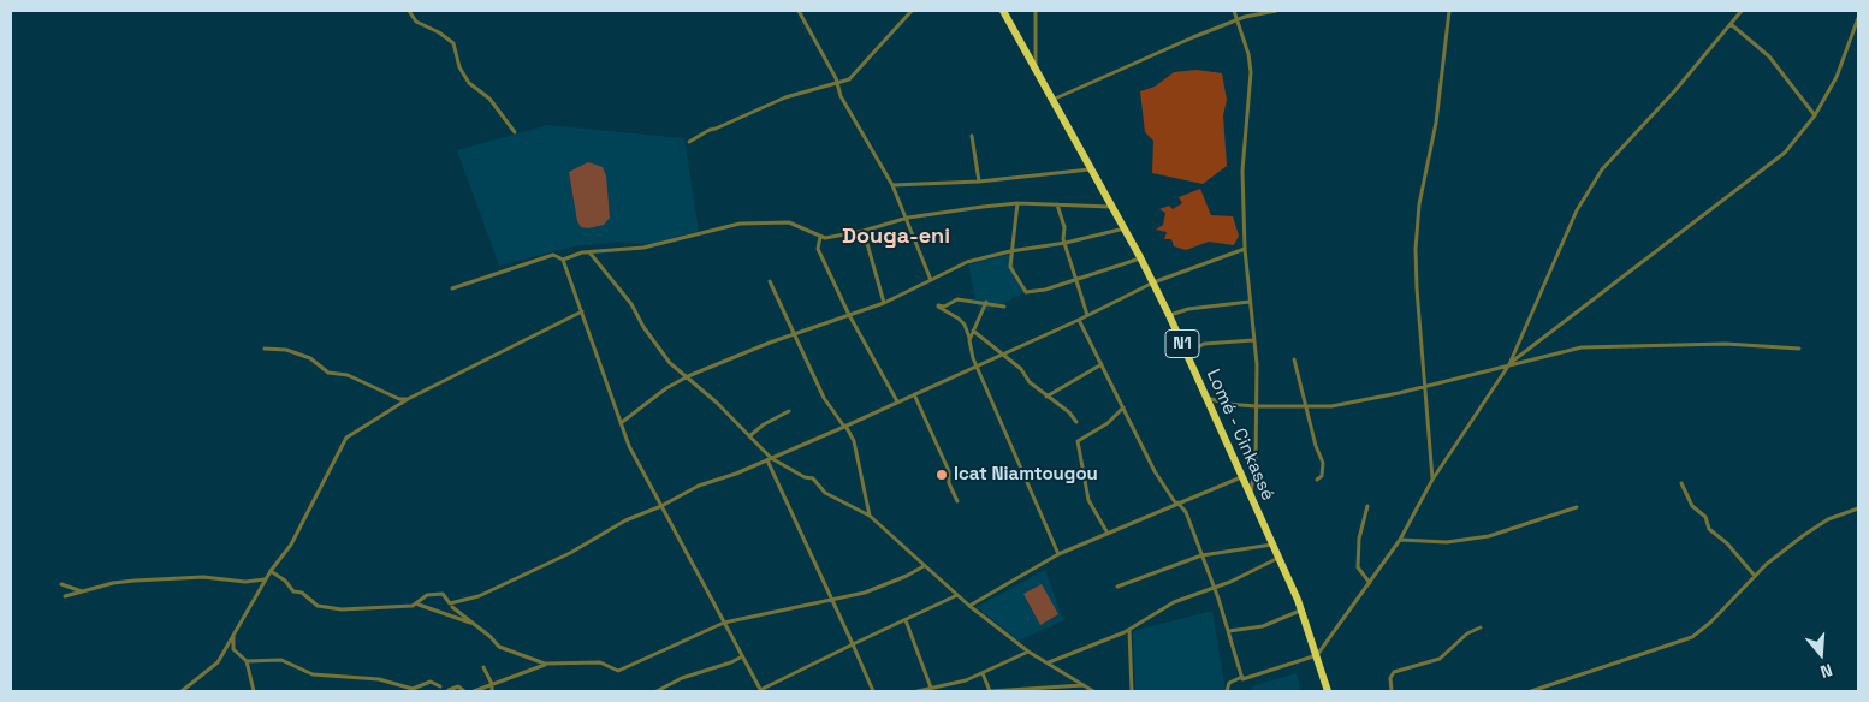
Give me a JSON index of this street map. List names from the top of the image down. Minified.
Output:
{"streets":{"highway":["N1","Lomé - Cinkassé"]},"districts":["Douga-eni"],"places":["Icat Niamtougou"],"north":"bottom"}
